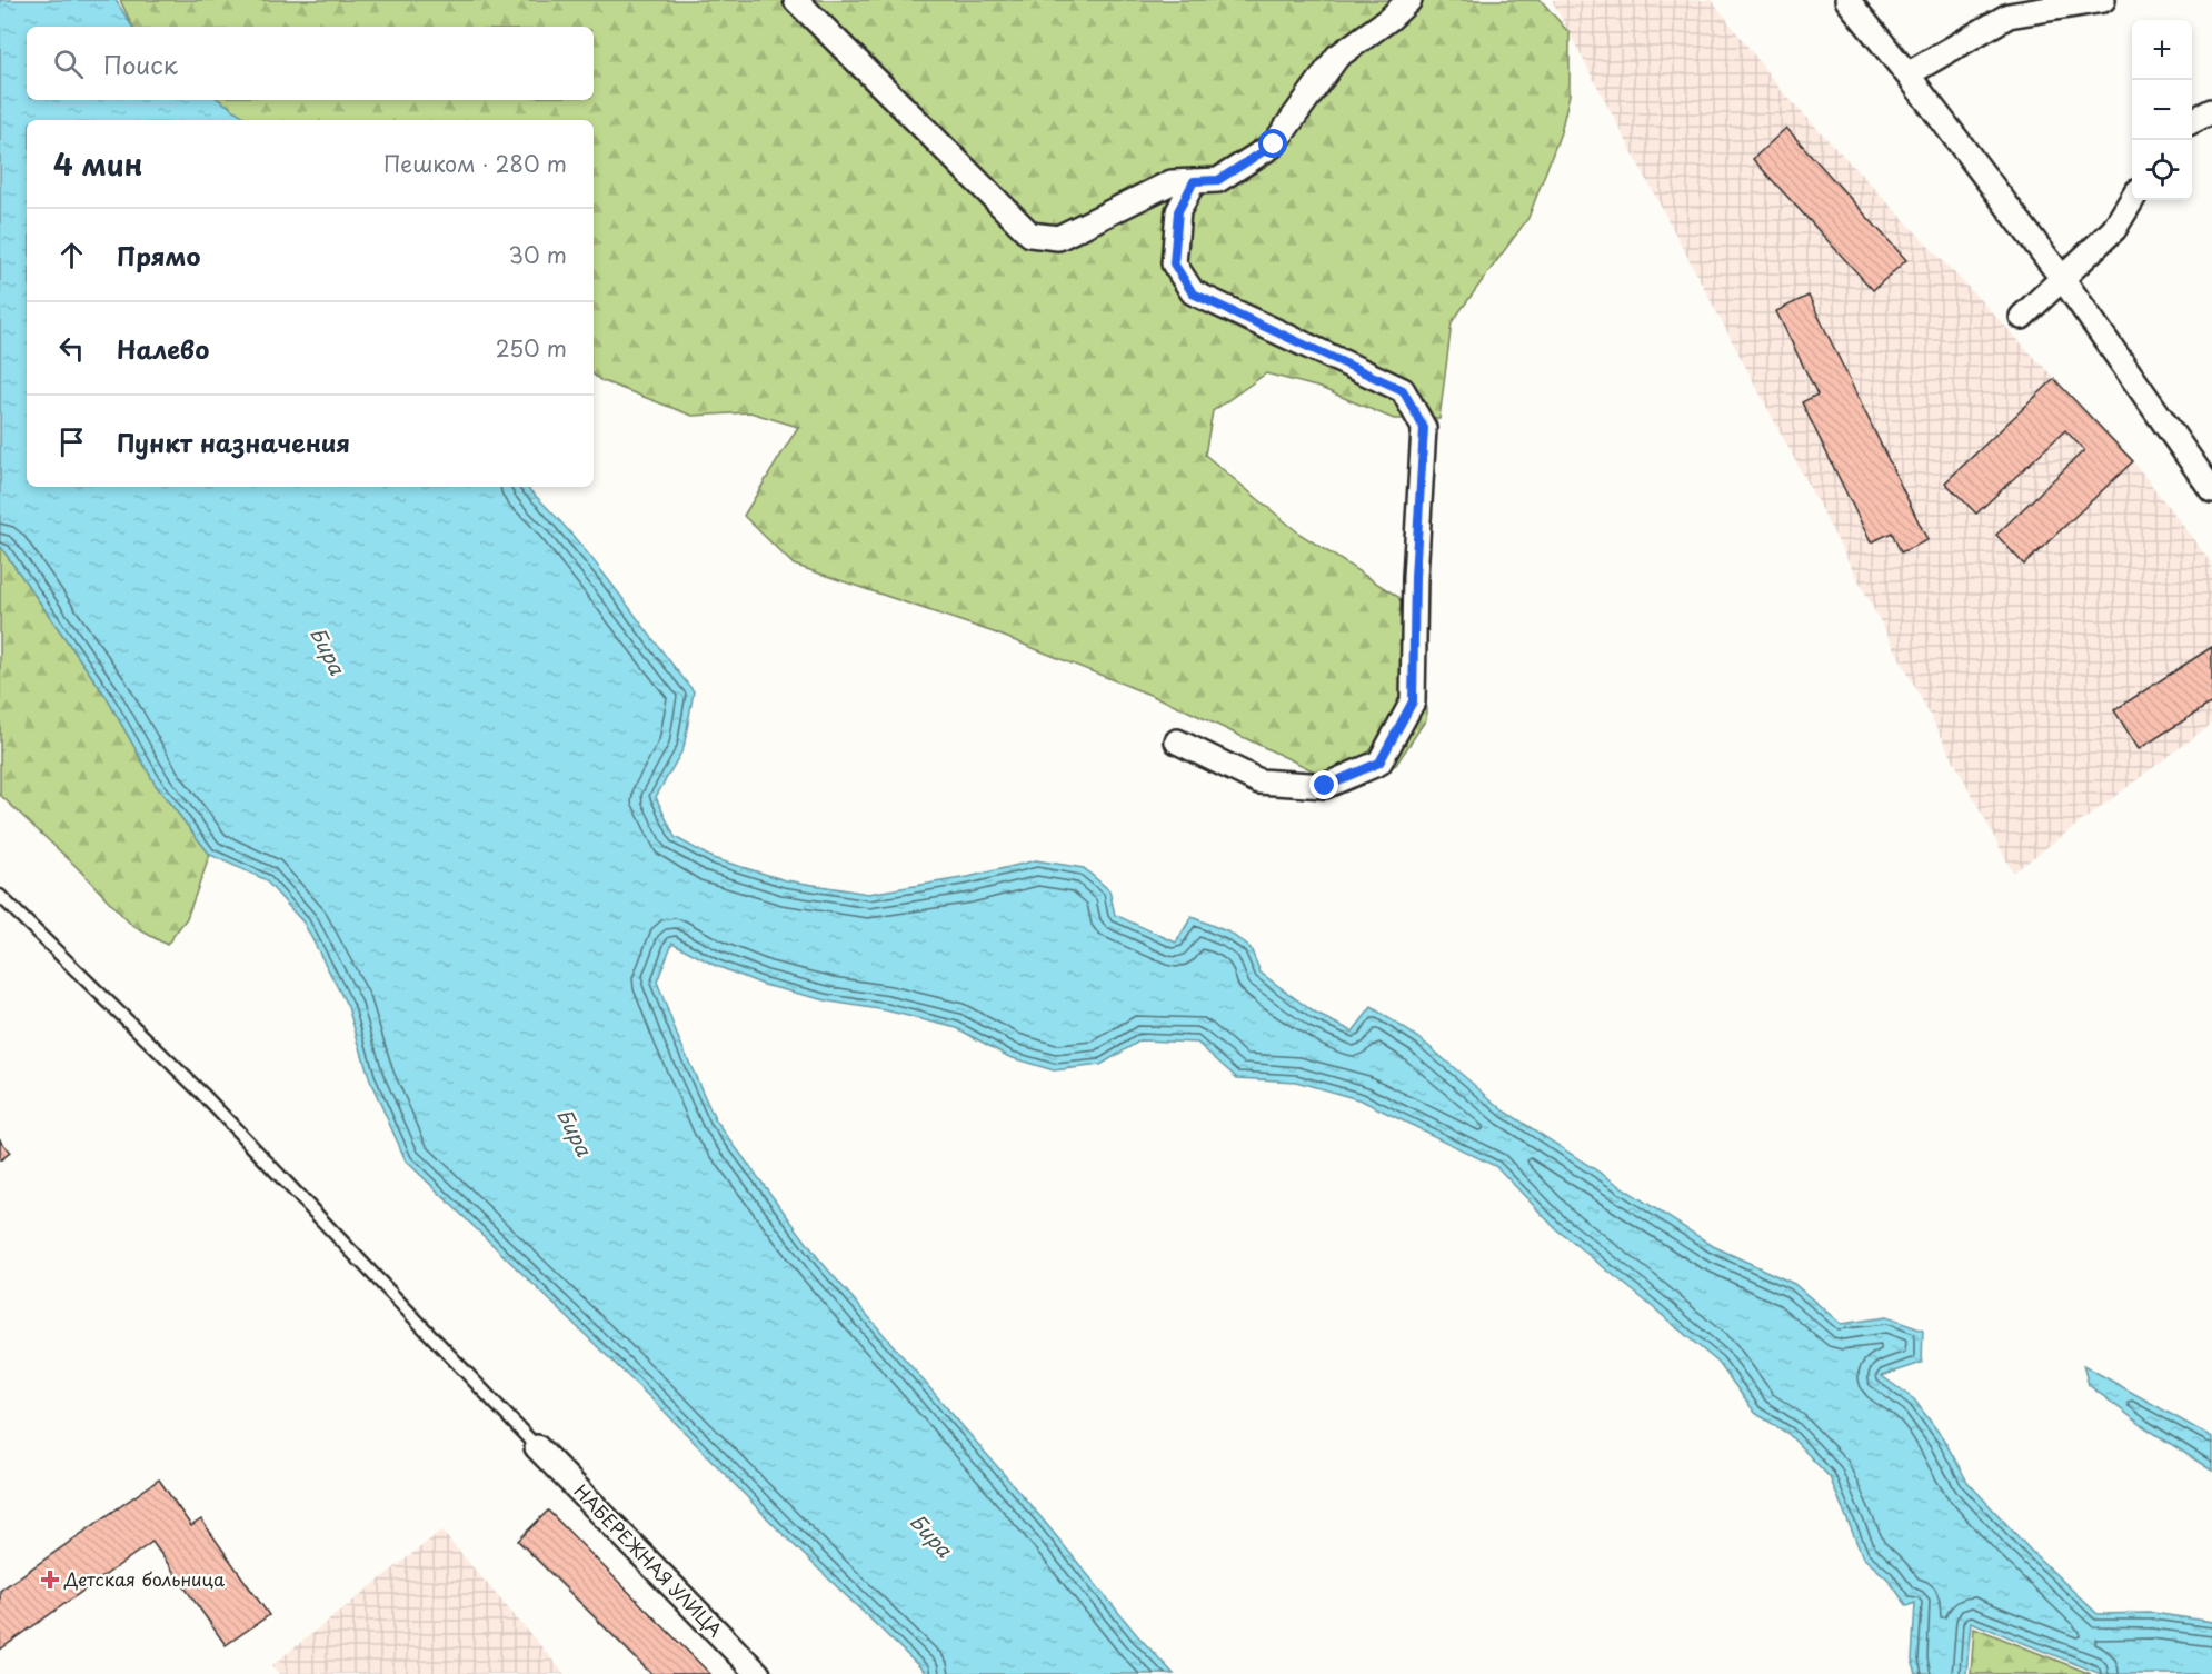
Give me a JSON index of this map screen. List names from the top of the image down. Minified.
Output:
{"streets":{"street":["НАБЕРЕЖНАЯ УЛИЦА"]},"water":["Бира"],"places":{"health":["Детская больница"]},"page":{"map_buttons":["+","−"],"search":"Поиск","heading":["4 мин","Пешком · 280 m"],"list":[["Прямо","30 m"],["Налево","250 m"],"Пункт назначения"]}}
